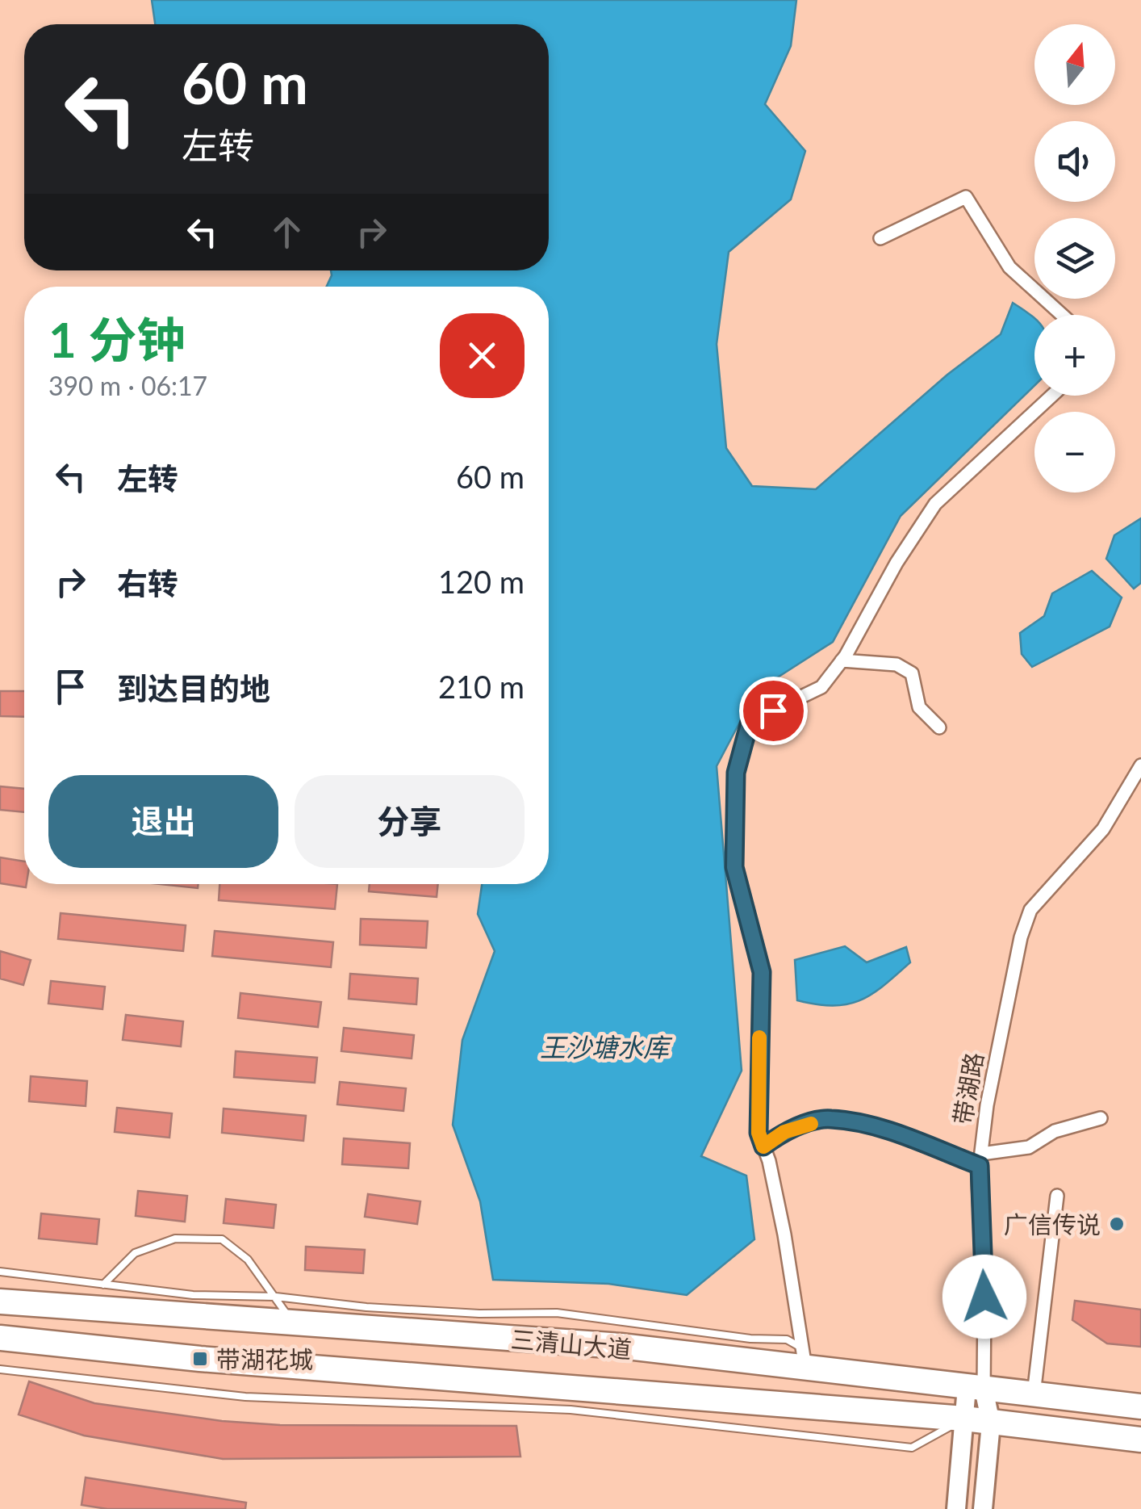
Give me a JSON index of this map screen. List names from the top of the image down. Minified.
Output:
{"streets":{"highway":["三清山大道"],"main road":["带湖路"]},"crossings":[["带湖路","三清山大道"]],"water":["王沙塘水库"],"places":{"other":["广信传说"],"transit":["带湖花城"]},"north":"top","page":{"map_buttons":["+","−"],"turn":["60 m","左转"],"heading":["1 分钟","390 m · 06:17"],"list":[{"name":"左转","value":"60 m"},{"name":"右转","value":"120 m"},{"name":"到达目的地","value":"210 m"}],"buttons":["退出","分享"]}}
